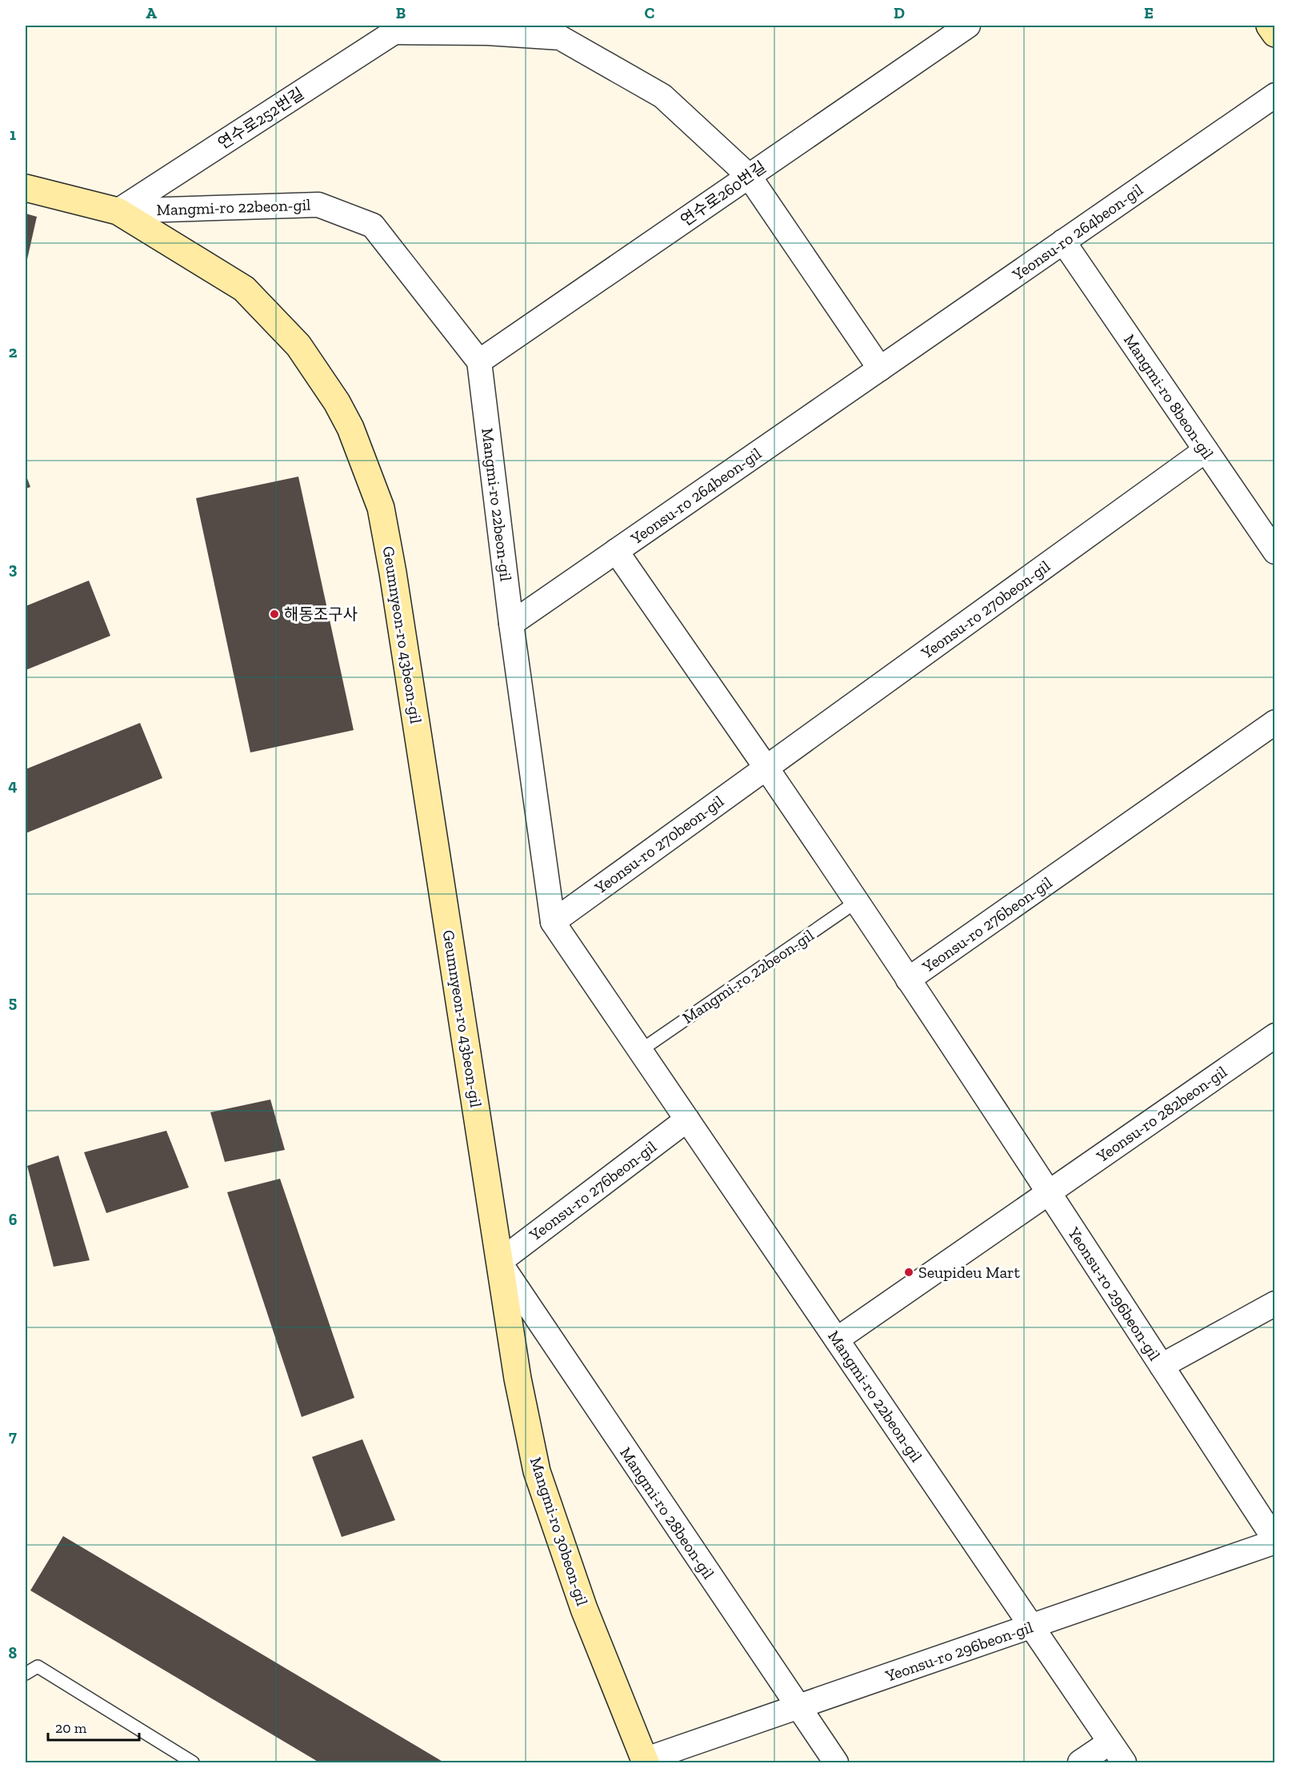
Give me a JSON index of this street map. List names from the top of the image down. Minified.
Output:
{"streets":{"street":["연수로252번길","연수로260번길","Mangmi-ro 22beon-gil","Yeonsu-ro 264beon-gil","Mangmi-ro 8beon-gil","Yeonsu-ro 270beon-gil","Geumnyeon-ro 43beon-gil","Yeonsu-ro 276beon-gil","Yeonsu-ro 282beon-gil","Yeonsu-ro 296beon-gil","Mangmi-ro 28beon-gil","Mangmi-ro 30beon-gil"]},"crossings":[["연수로252번길","Mangmi-ro 22beon-gil"],["연수로252번길","Geumnyeon-ro 43beon-gil"],["연수로260번길","Mangmi-ro 22beon-gil"],["Mangmi-ro 22beon-gil","Yeonsu-ro 264beon-gil"],["Mangmi-ro 22beon-gil","Yeonsu-ro 270beon-gil"],["Mangmi-ro 22beon-gil","Geumnyeon-ro 43beon-gil"],["Mangmi-ro 22beon-gil","Yeonsu-ro 276beon-gil"],["Mangmi-ro 22beon-gil","Yeonsu-ro 282beon-gil"],["Mangmi-ro 22beon-gil","Yeonsu-ro 296beon-gil"],["Yeonsu-ro 264beon-gil","Mangmi-ro 8beon-gil"],["Mangmi-ro 8beon-gil","Yeonsu-ro 270beon-gil"],["Yeonsu-ro 270beon-gil","Yeonsu-ro 276beon-gil"],["Geumnyeon-ro 43beon-gil","Yeonsu-ro 276beon-gil"],["Geumnyeon-ro 43beon-gil","Mangmi-ro 28beon-gil"],["Geumnyeon-ro 43beon-gil","Mangmi-ro 30beon-gil"],["Yeonsu-ro 276beon-gil","Mangmi-ro 28beon-gil"],["Yeonsu-ro 276beon-gil","Mangmi-ro 30beon-gil"],["Yeonsu-ro 282beon-gil","Yeonsu-ro 296beon-gil"],["Yeonsu-ro 296beon-gil","Mangmi-ro 28beon-gil"],["Yeonsu-ro 296beon-gil","Mangmi-ro 30beon-gil"],["Mangmi-ro 28beon-gil","Mangmi-ro 30beon-gil"]],"places":["해동조구사","Seupideu Mart"],"scale_bar":"20 m","grid":{"columns":["A","B","C","D","E"],"rows":["1","2","3","4","5","6","7","8"]}}
